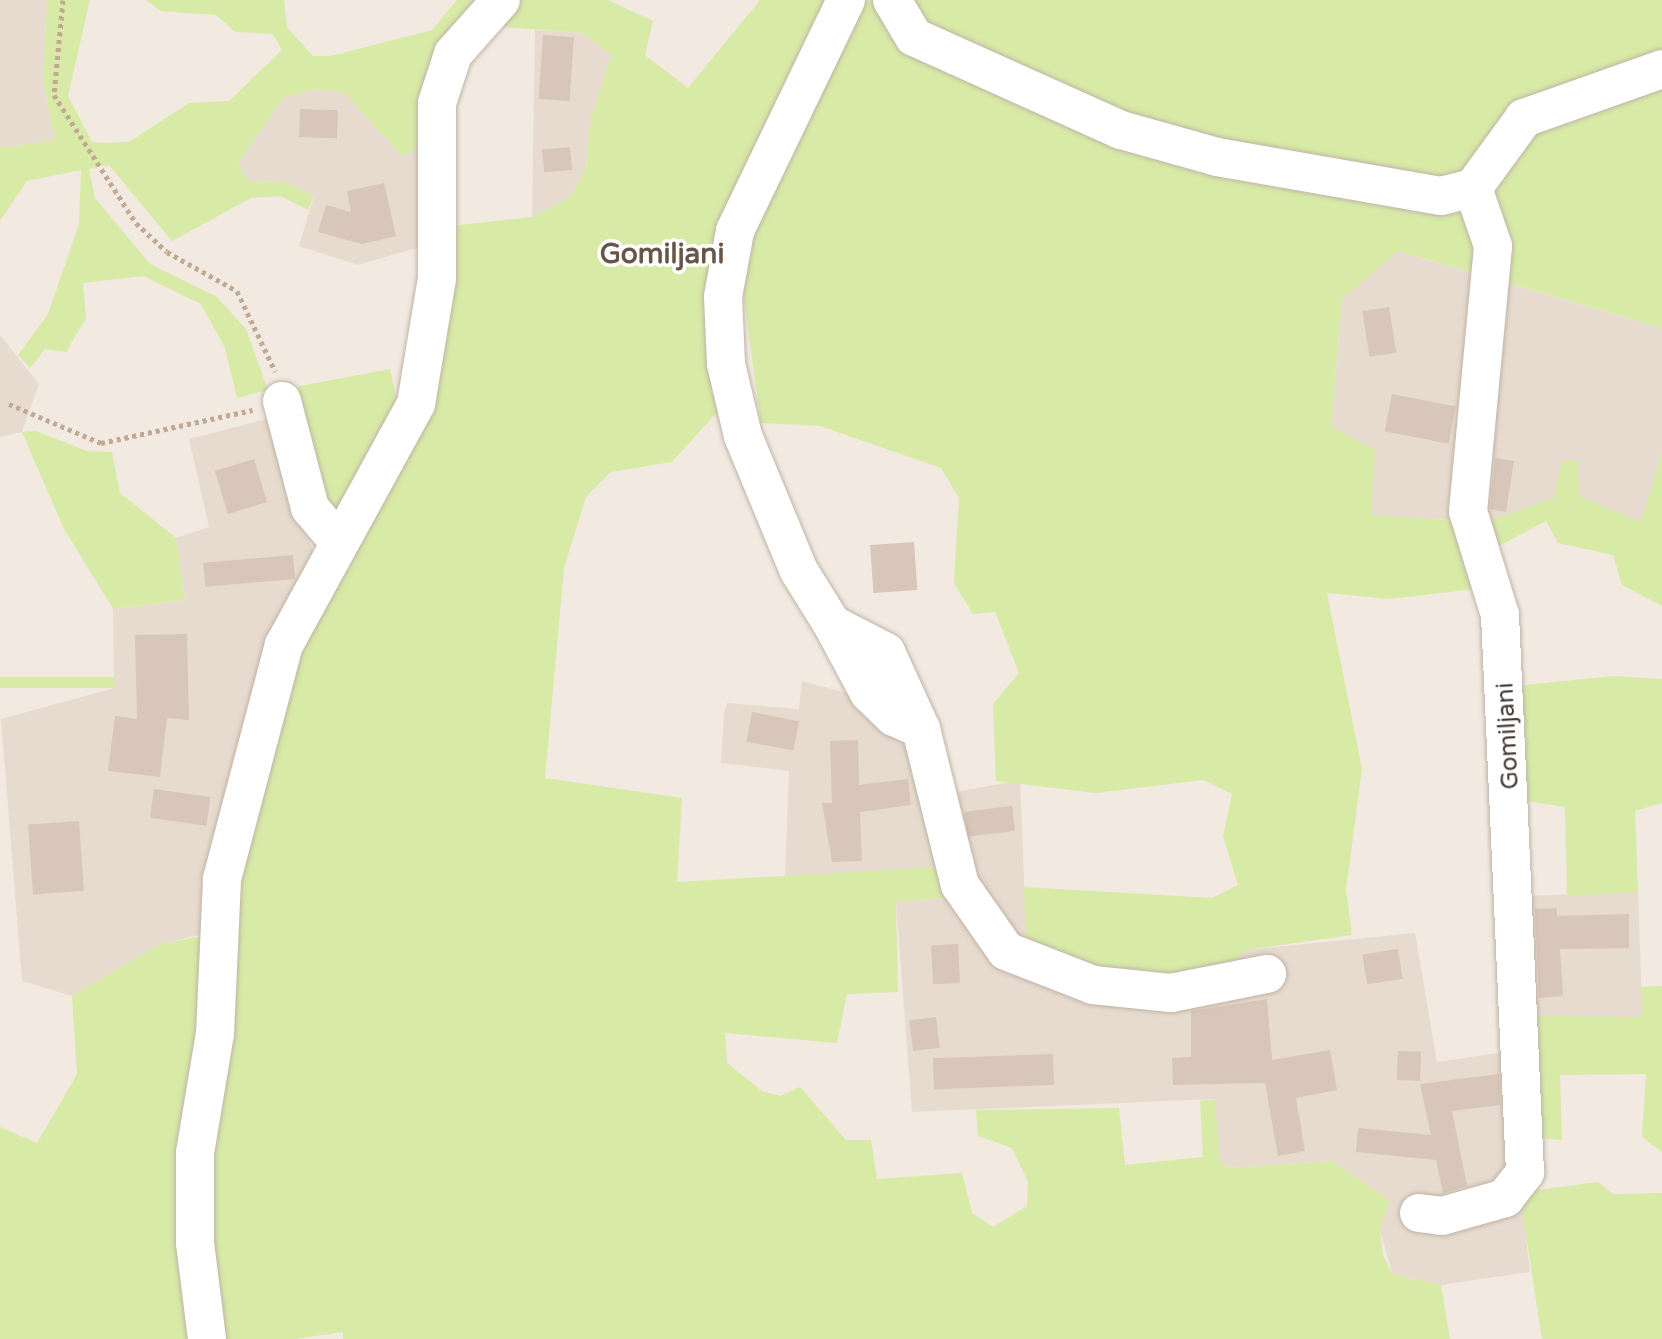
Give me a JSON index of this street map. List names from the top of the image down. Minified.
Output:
{"streets":{"street":["Gomiljani"]},"districts":["Gomiljani"]}
